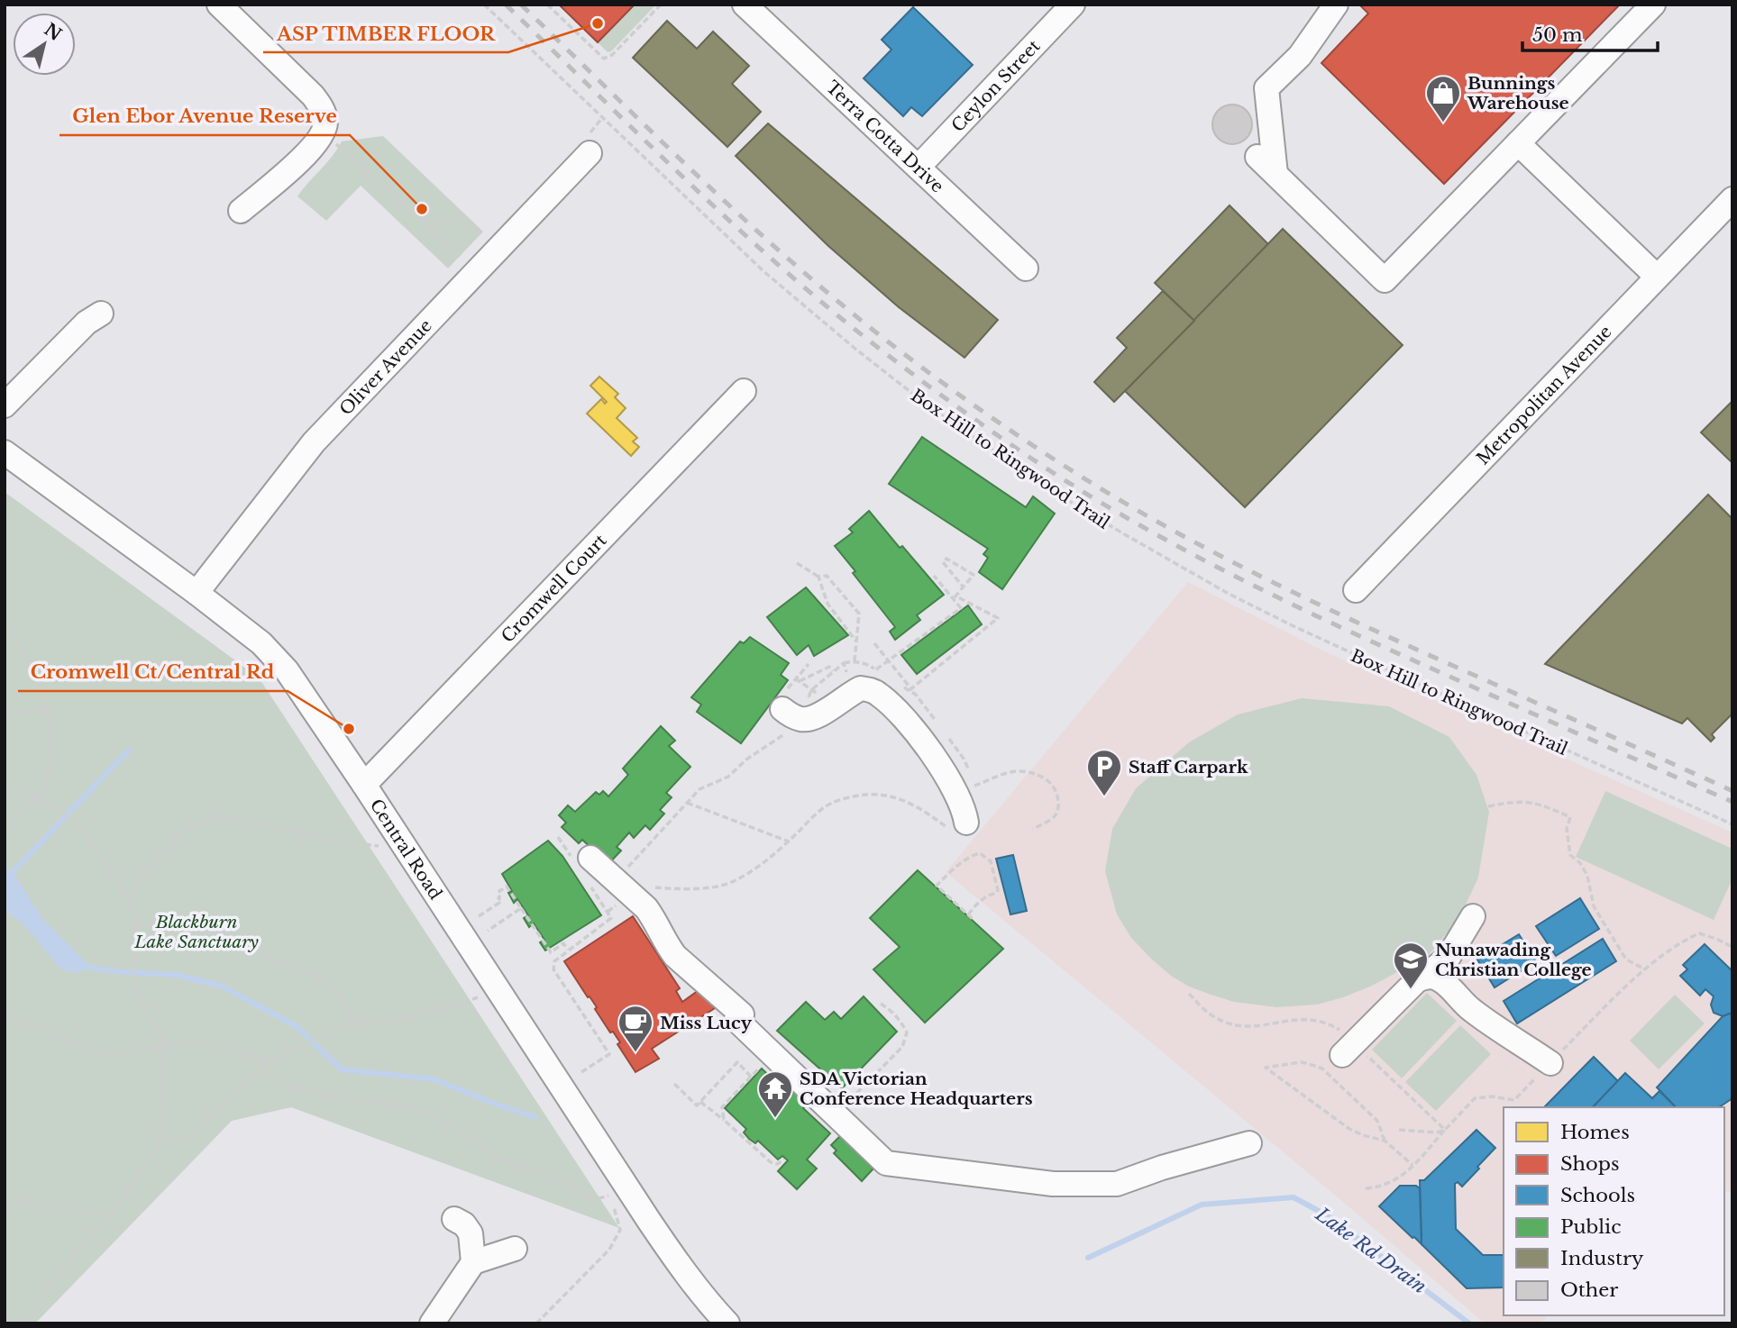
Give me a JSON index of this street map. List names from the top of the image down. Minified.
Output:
{"streets":{"street":["Ceylon Street","Terra Cotta Drive","Oliver Avenue","Metropolitan Avenue","Cromwell Court","Central Road"],"path":["Box Hill to Ringwood Trail"]},"crossings":[["Ceylon Street","Terra Cotta Drive"],["Oliver Avenue","Central Road"],["Cromwell Court","Central Road"]],"water":["Lake Rd Drain"],"parks":["Blackburn Lake Sanctuary"],"places":{"other":["ASP TIMBER FLOOR","Glen Ebor Avenue Reserve","Cromwell Ct/Central Rd"],"shop":["Bunnings Warehouse"],"parking":["Staff Carpark"],"school or university":["Nunawading Christian College"],"cafe":["Miss Lucy"],"temple":["SDA Victorian Conference Headquarters"]},"legend":["Homes","Shops","Schools","Public","Industry","Other"],"scale_bar":"50 m","north":"top right"}
